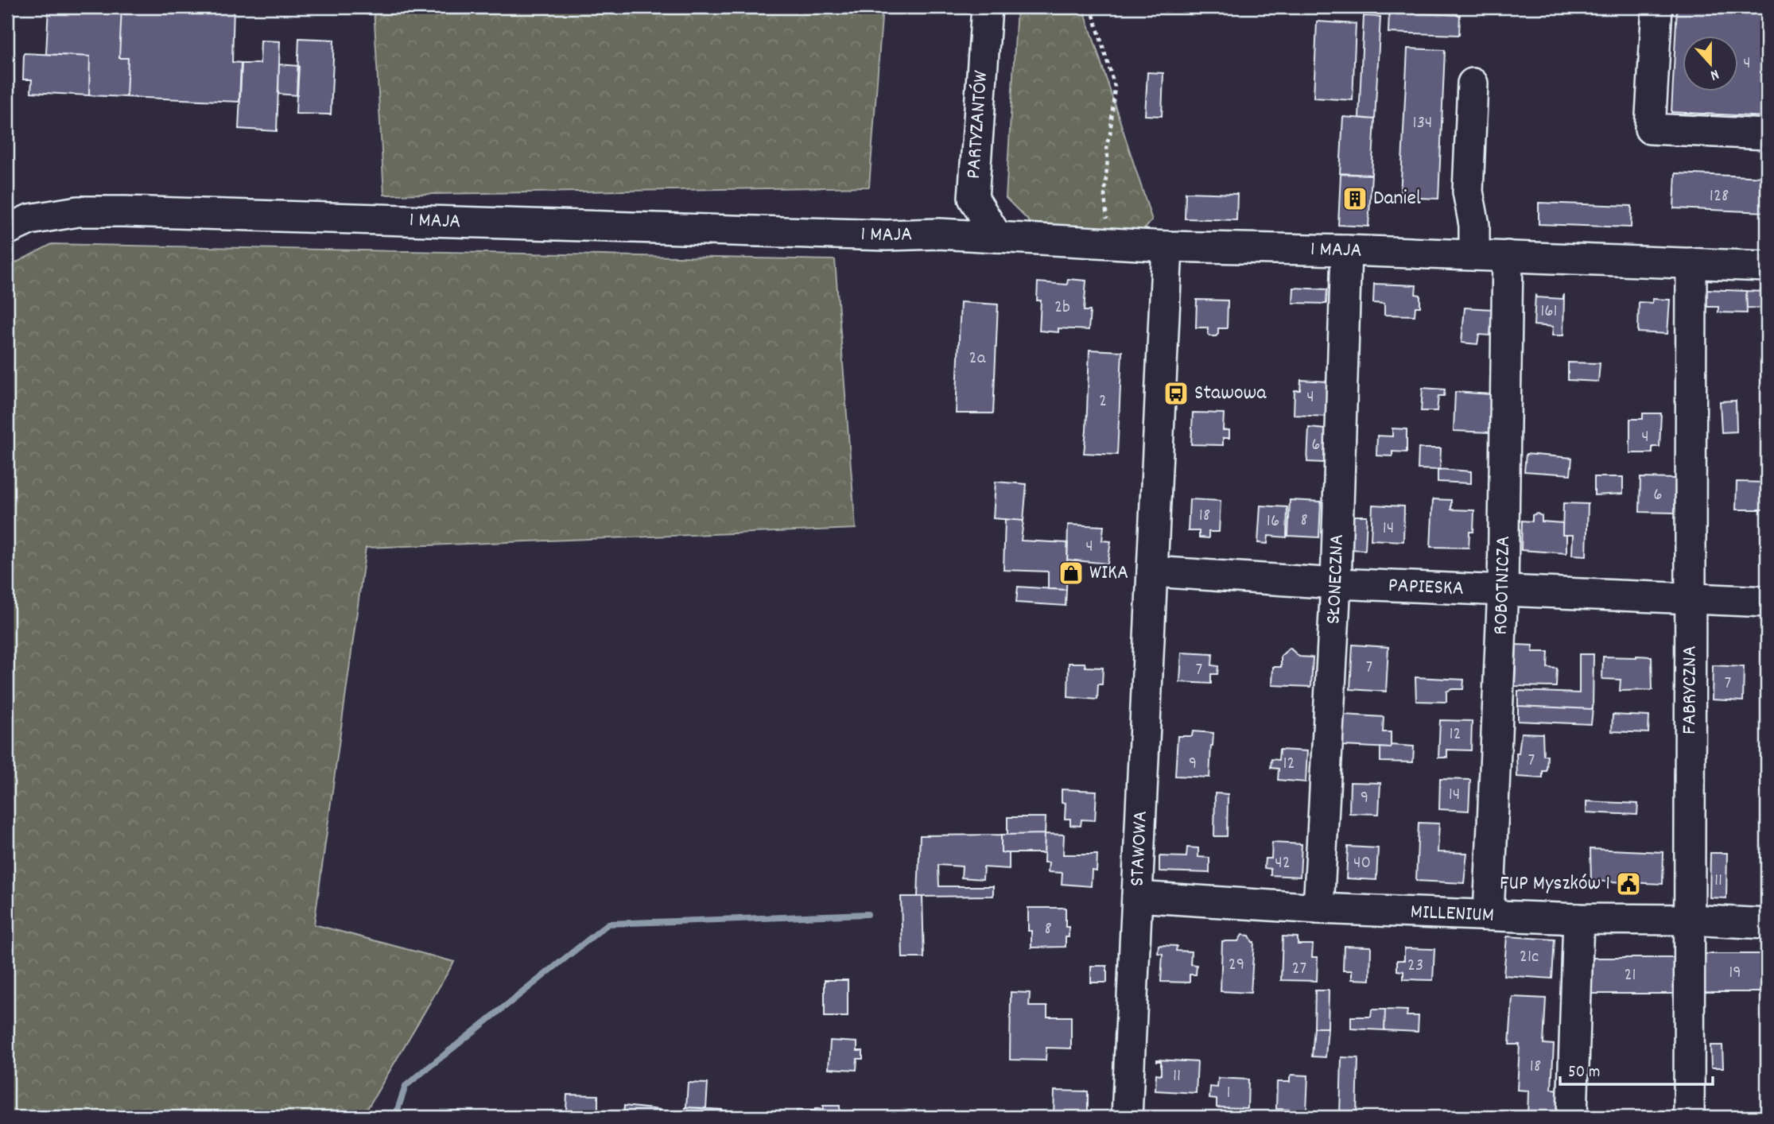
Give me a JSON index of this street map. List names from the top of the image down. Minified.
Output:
{"streets":{"street":["PARTYZANTÓW","1 MAJA","SŁONECZNA","ROBOTNICZA","PAPIESKA","FABRYCZNA","STAWOWA","MILLENIUM"]},"crossings":[["PARTYZANTÓW","1 MAJA"],["1 MAJA","SŁONECZNA"],["1 MAJA","ROBOTNICZA"],["1 MAJA","FABRYCZNA"],["1 MAJA","STAWOWA"],["SŁONECZNA","PAPIESKA"],["SŁONECZNA","MILLENIUM"],["ROBOTNICZA","PAPIESKA"],["ROBOTNICZA","MILLENIUM"],["PAPIESKA","FABRYCZNA"],["PAPIESKA","STAWOWA"],["FABRYCZNA","MILLENIUM"],["STAWOWA","MILLENIUM"]],"places":{"building":["Daniel"],"bus stop":["Stawowa"],"shop":["WIKA"],"public building":["FUP Myszków 1"]},"house_numbers":["4","134","128","2b","161","2a","4","2","4","6","6","18","8","16","14","4","7","7","7","12","7","9","12","14","9","42","40","11","8","21c","29","23","27","19","21","18","11","1"],"scale_bar":"50 m","north":"bottom"}
